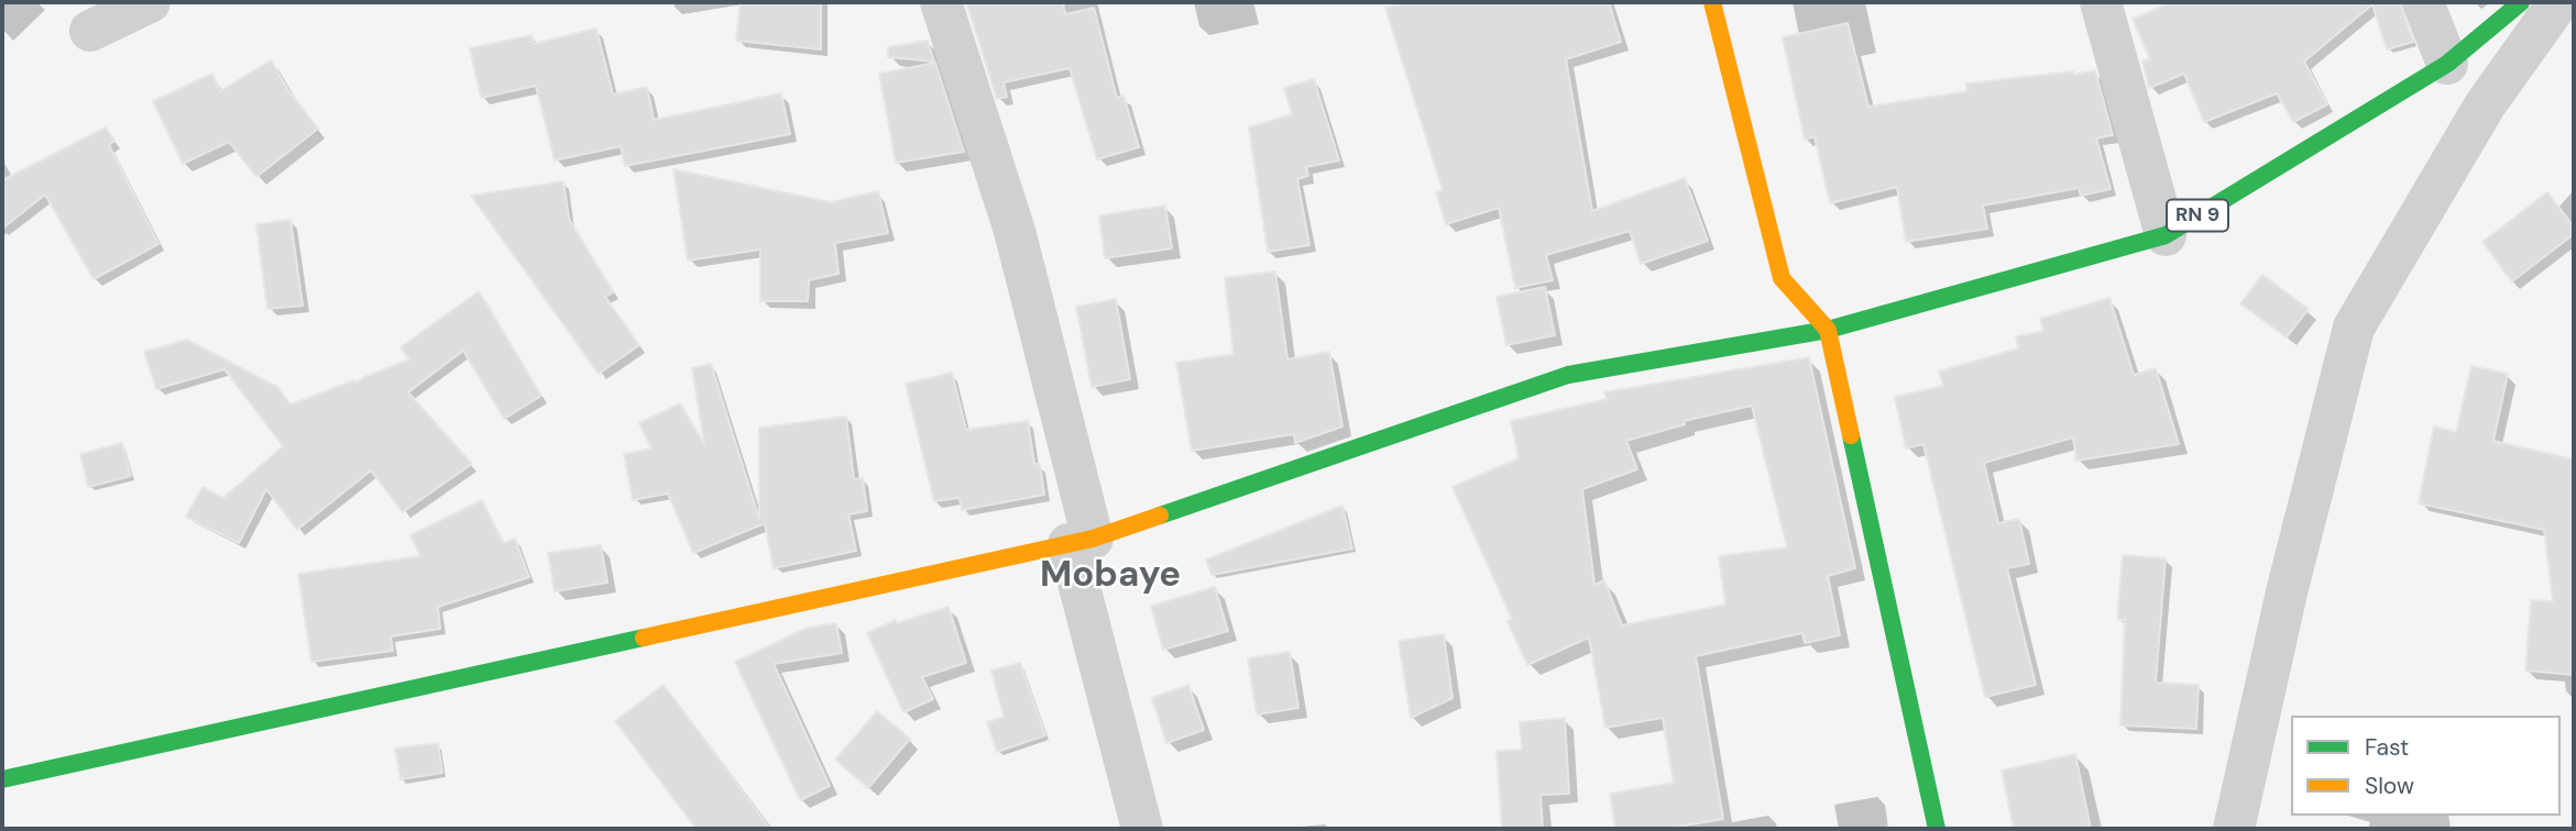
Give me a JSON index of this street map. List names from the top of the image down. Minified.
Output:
{"streets":{"street":["RN 9"]},"districts":["Mobaye"],"legend":["Fast","Slow"]}
